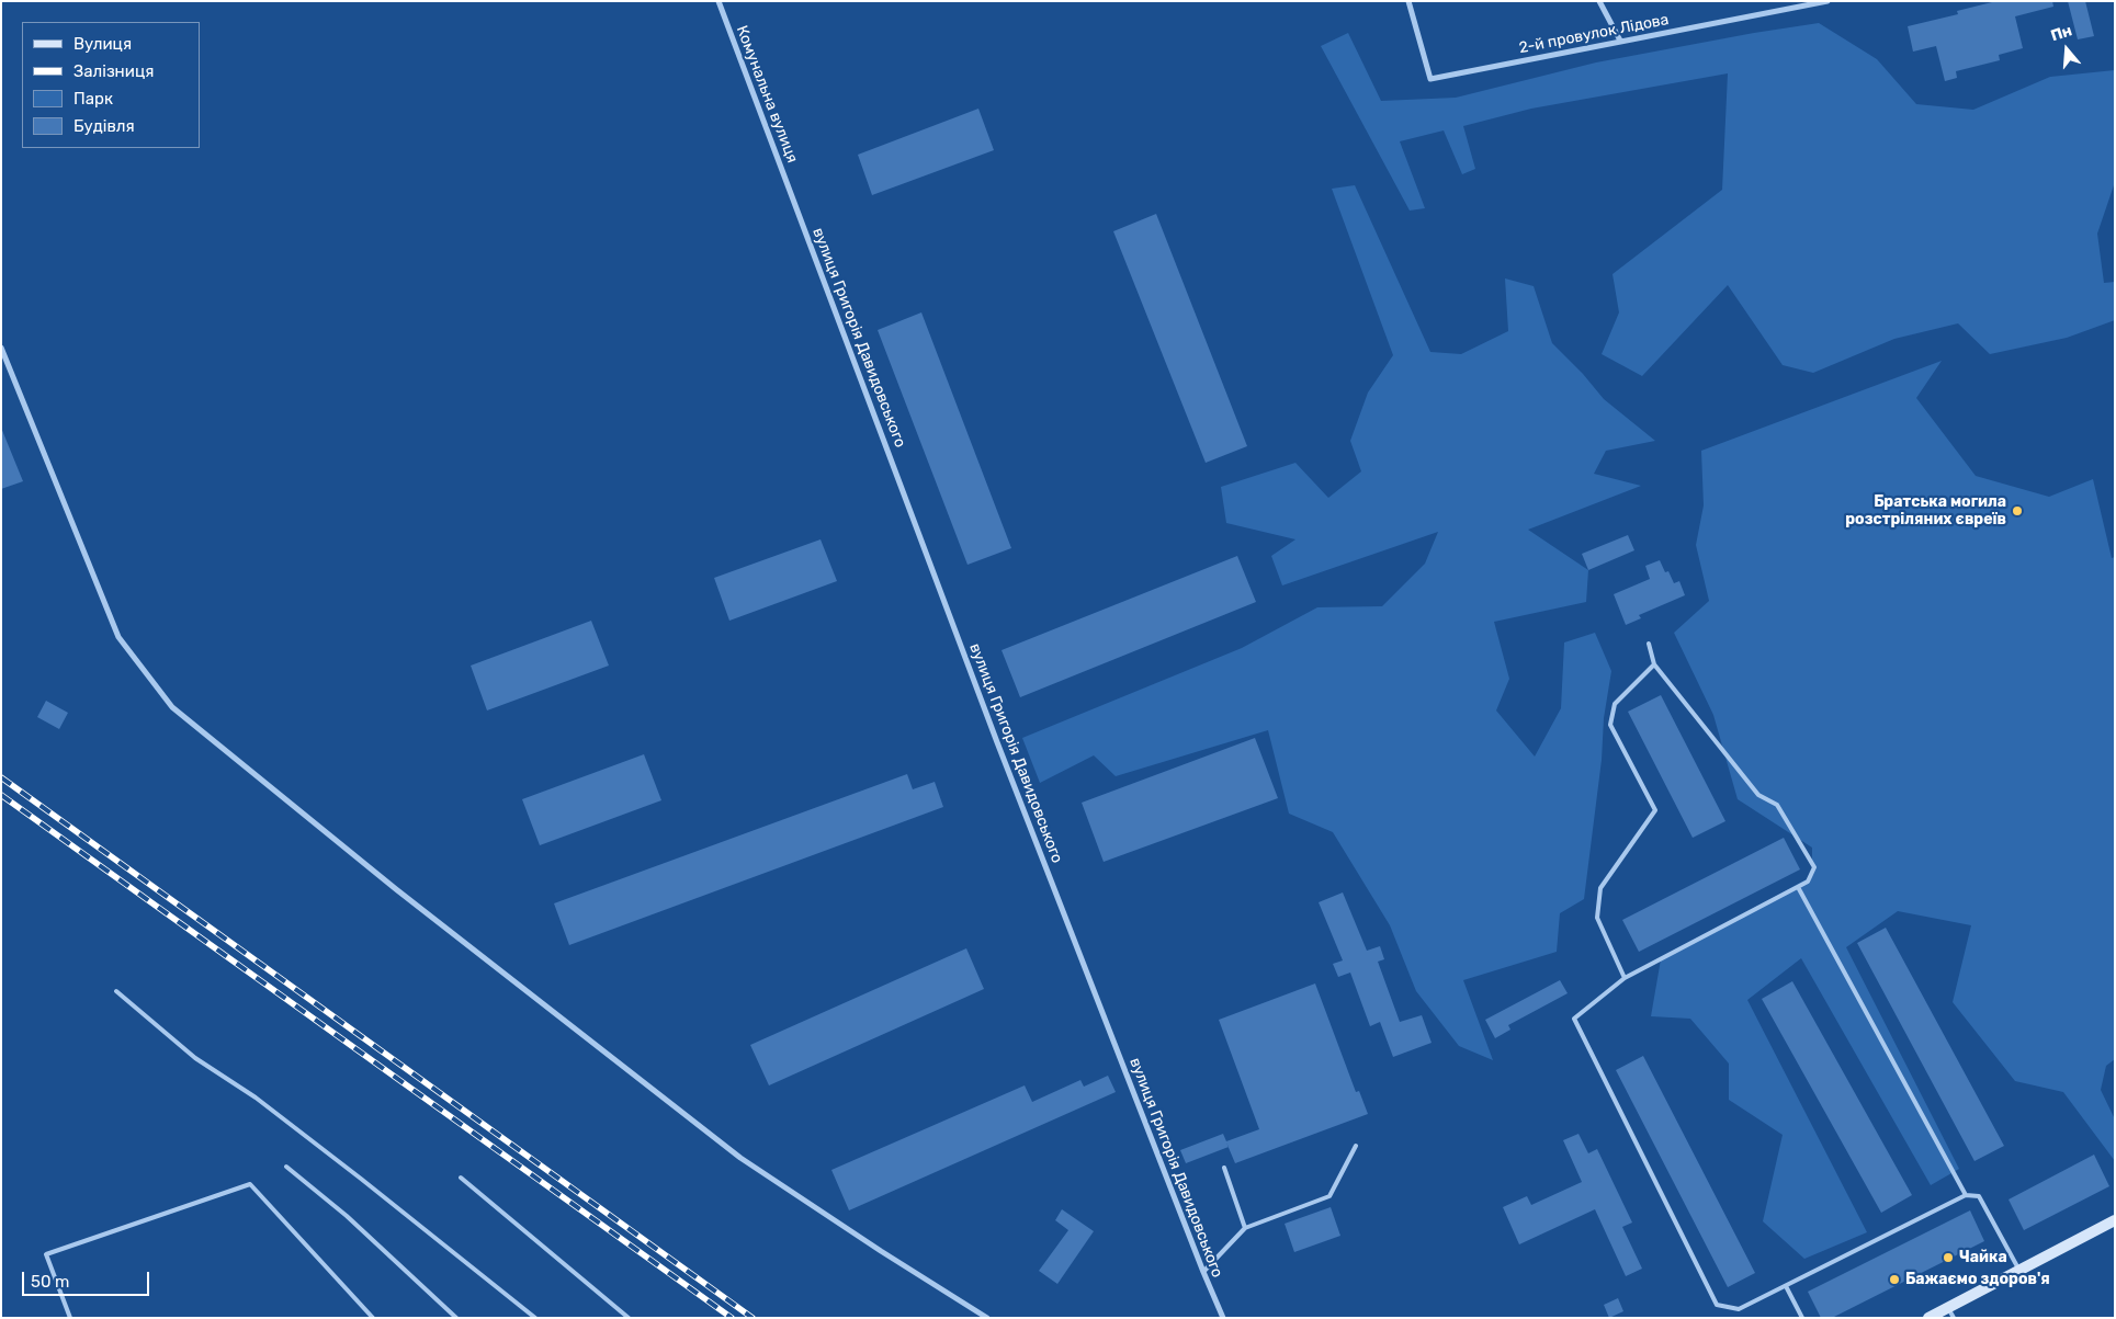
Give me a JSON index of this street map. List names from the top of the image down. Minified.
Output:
{"streets":{"street":["2-й провулок Лідова","Комунальна вулиця","вулиця Григорія Давидовського"]},"crossings":[["Комунальна вулиця","вулиця Григорія Давидовського"]],"places":["Братська могила розстріляних євреїв","Чайка","Бажаємо здоров'я"],"legend":["Вулиця","Залізниця","Парк","Будівля"],"scale_bar":"50 m","north":"top"}
